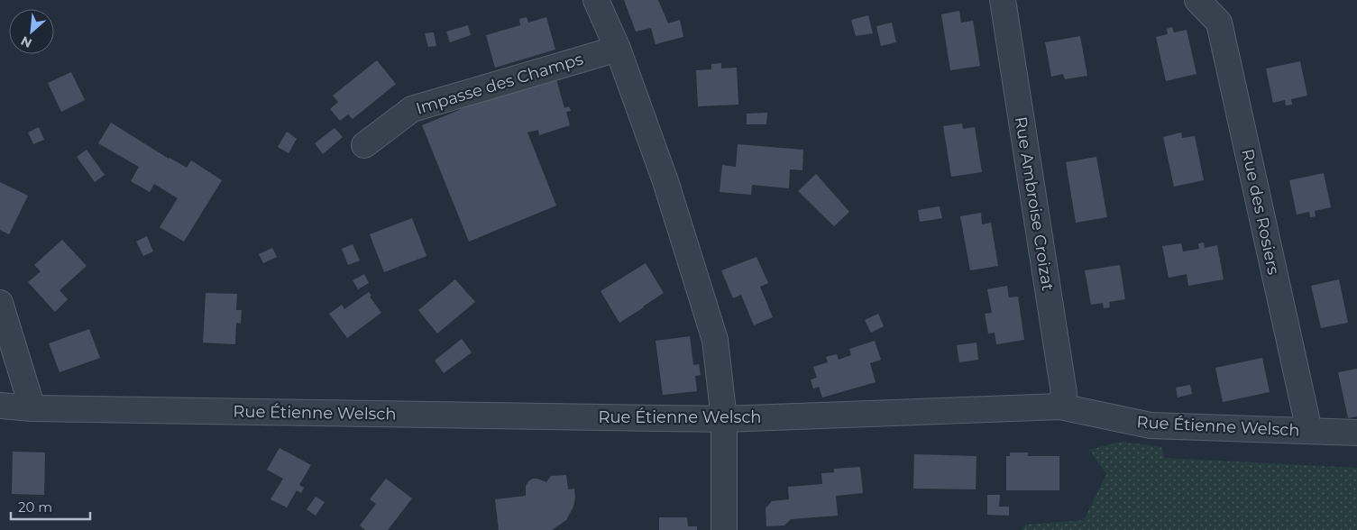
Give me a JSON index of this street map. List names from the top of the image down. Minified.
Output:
{"streets":{"street":["Impasse des Champs","Rue Ambroise Croizat","Rue des Rosiers","Rue Étienne Welsch"]},"crossings":[["Rue Ambroise Croizat","Rue Étienne Welsch"],["Rue des Rosiers","Rue Étienne Welsch"]],"scale_bar":"20 m","north":"bottom left"}
